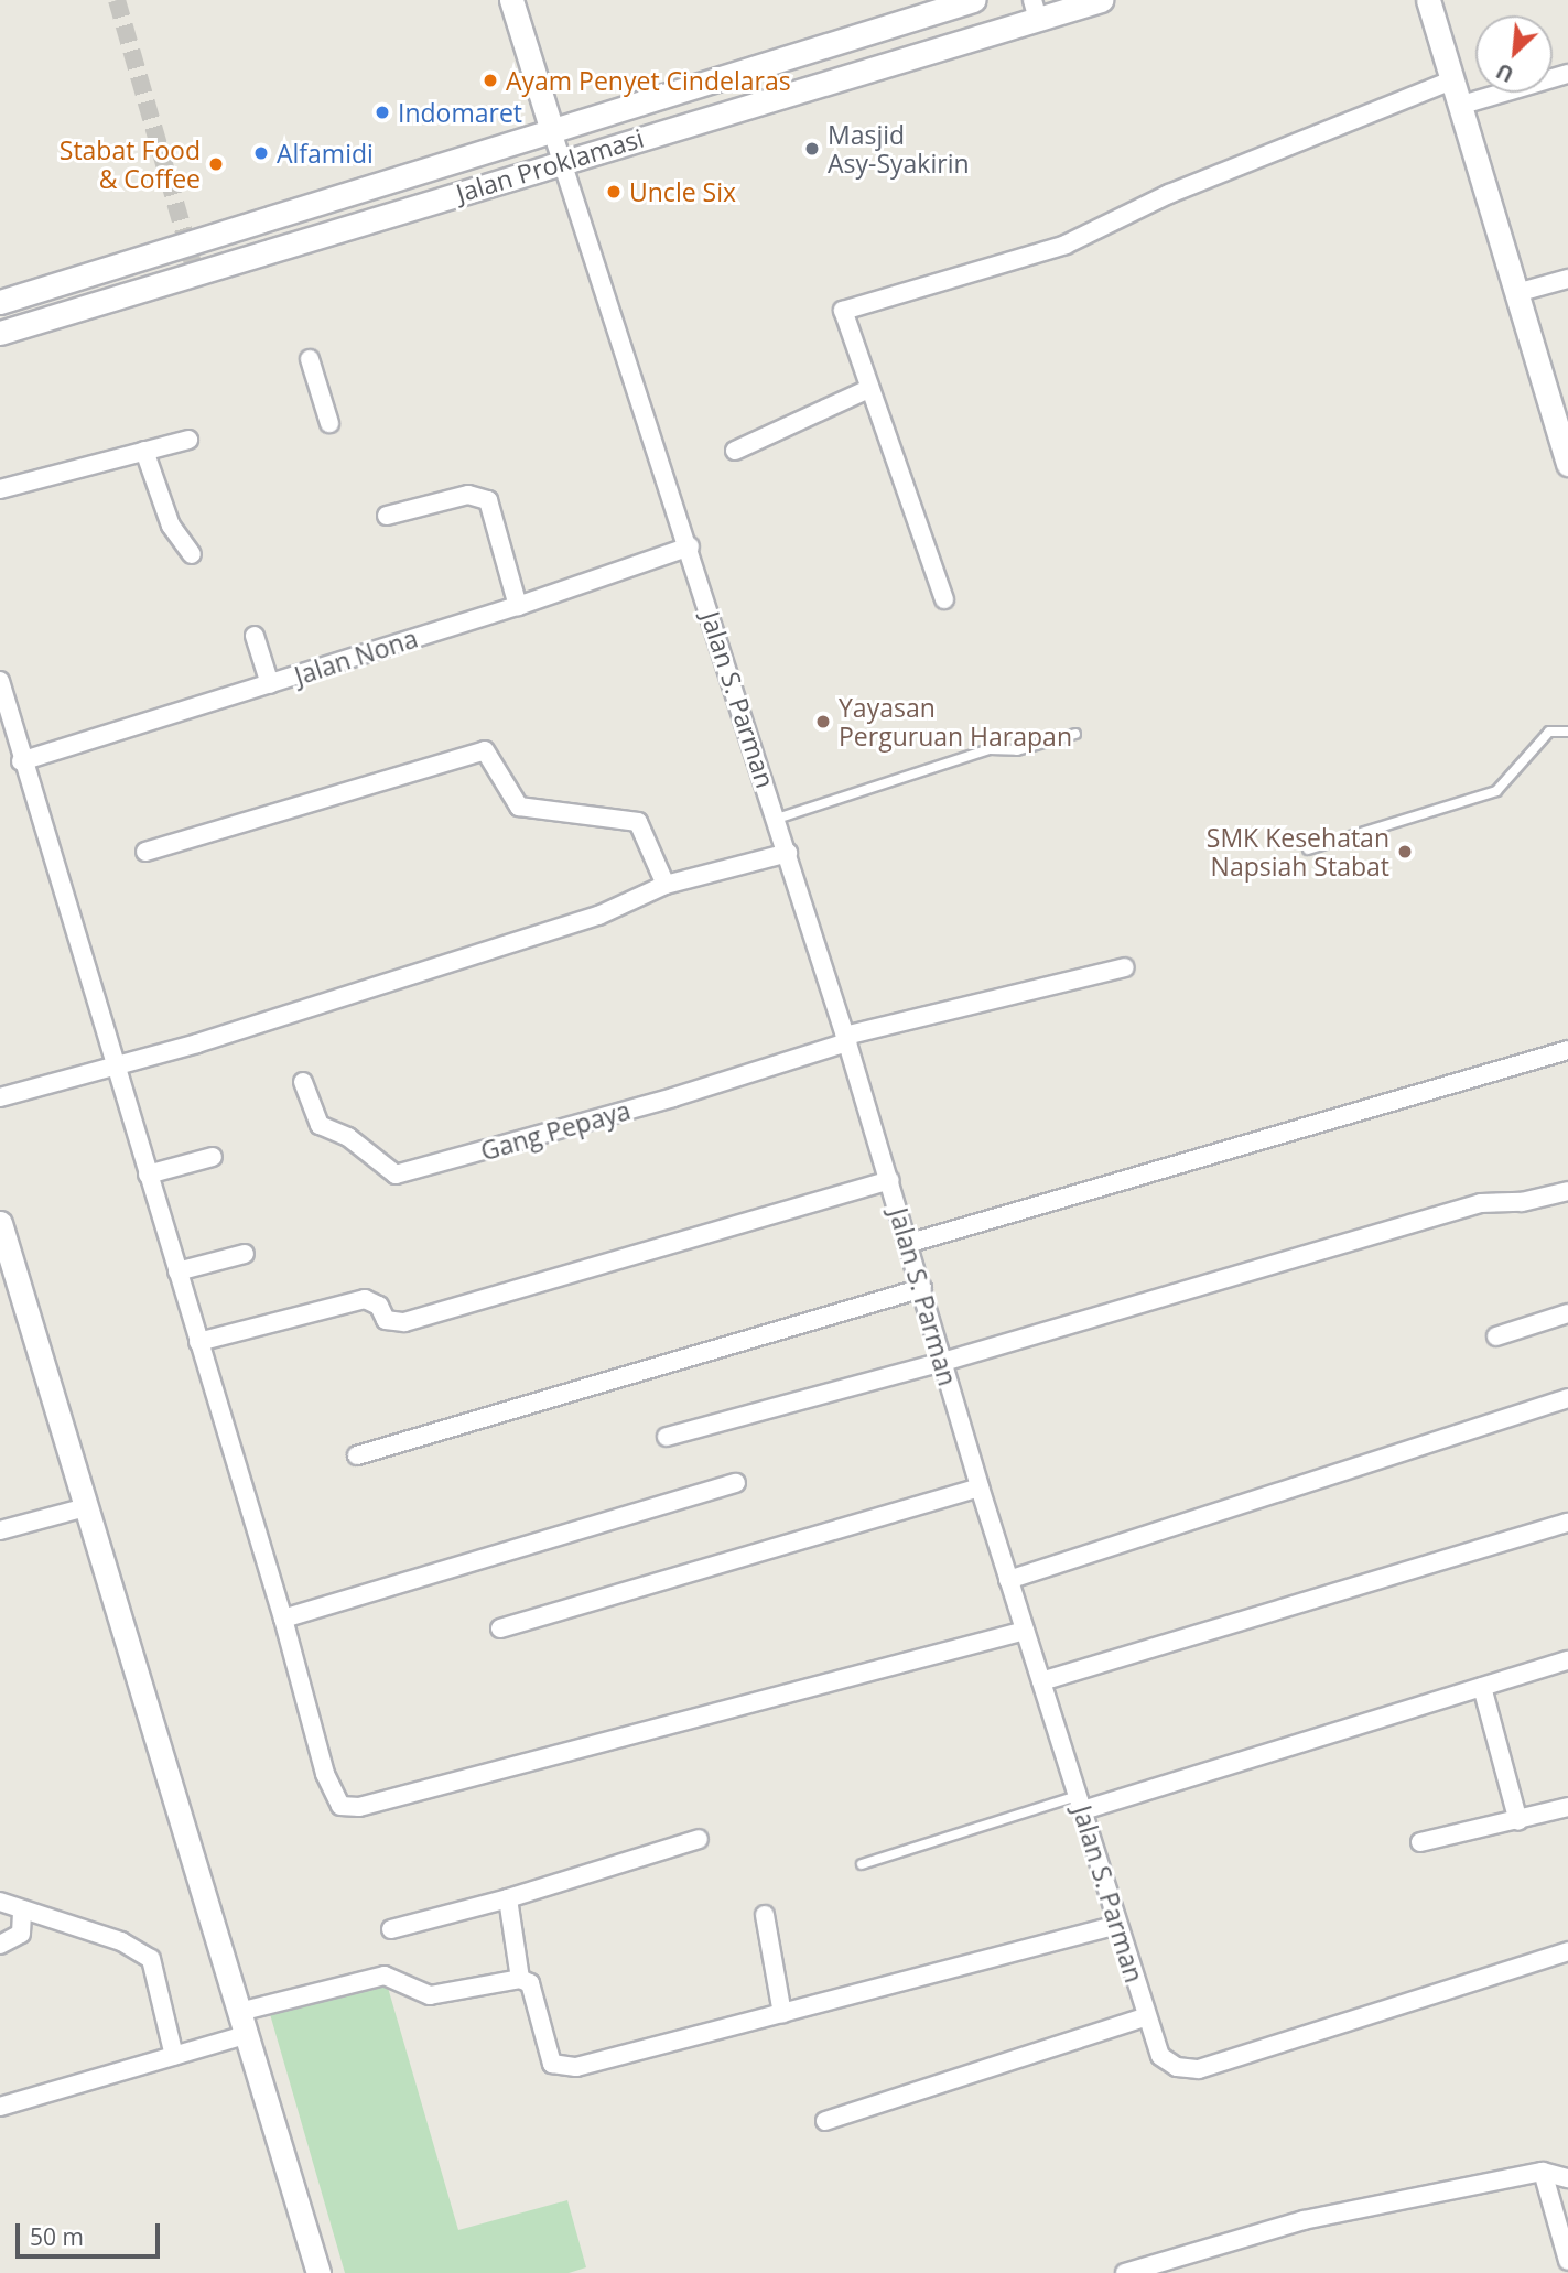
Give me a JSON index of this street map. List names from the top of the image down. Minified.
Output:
{"streets":{"street":["Jalan Proklamasi","Jalan Nona","Jalan S. Parman","Gang Pepaya"]},"crossings":[["Jalan Proklamasi","Jalan S. Parman"],["Jalan Nona","Jalan S. Parman"],["Jalan S. Parman","Gang Pepaya"]],"places":["Ayam Penyet Cindelaras","Indomaret","Masjid Asy-Syakirin","Alfamidi","Stabat Food & Coffee","Uncle Six","Yayasan Perguruan Harapan","SMK Kesehatan Napsiah Stabat"],"scale_bar":"50 m","north":"bottom left"}
